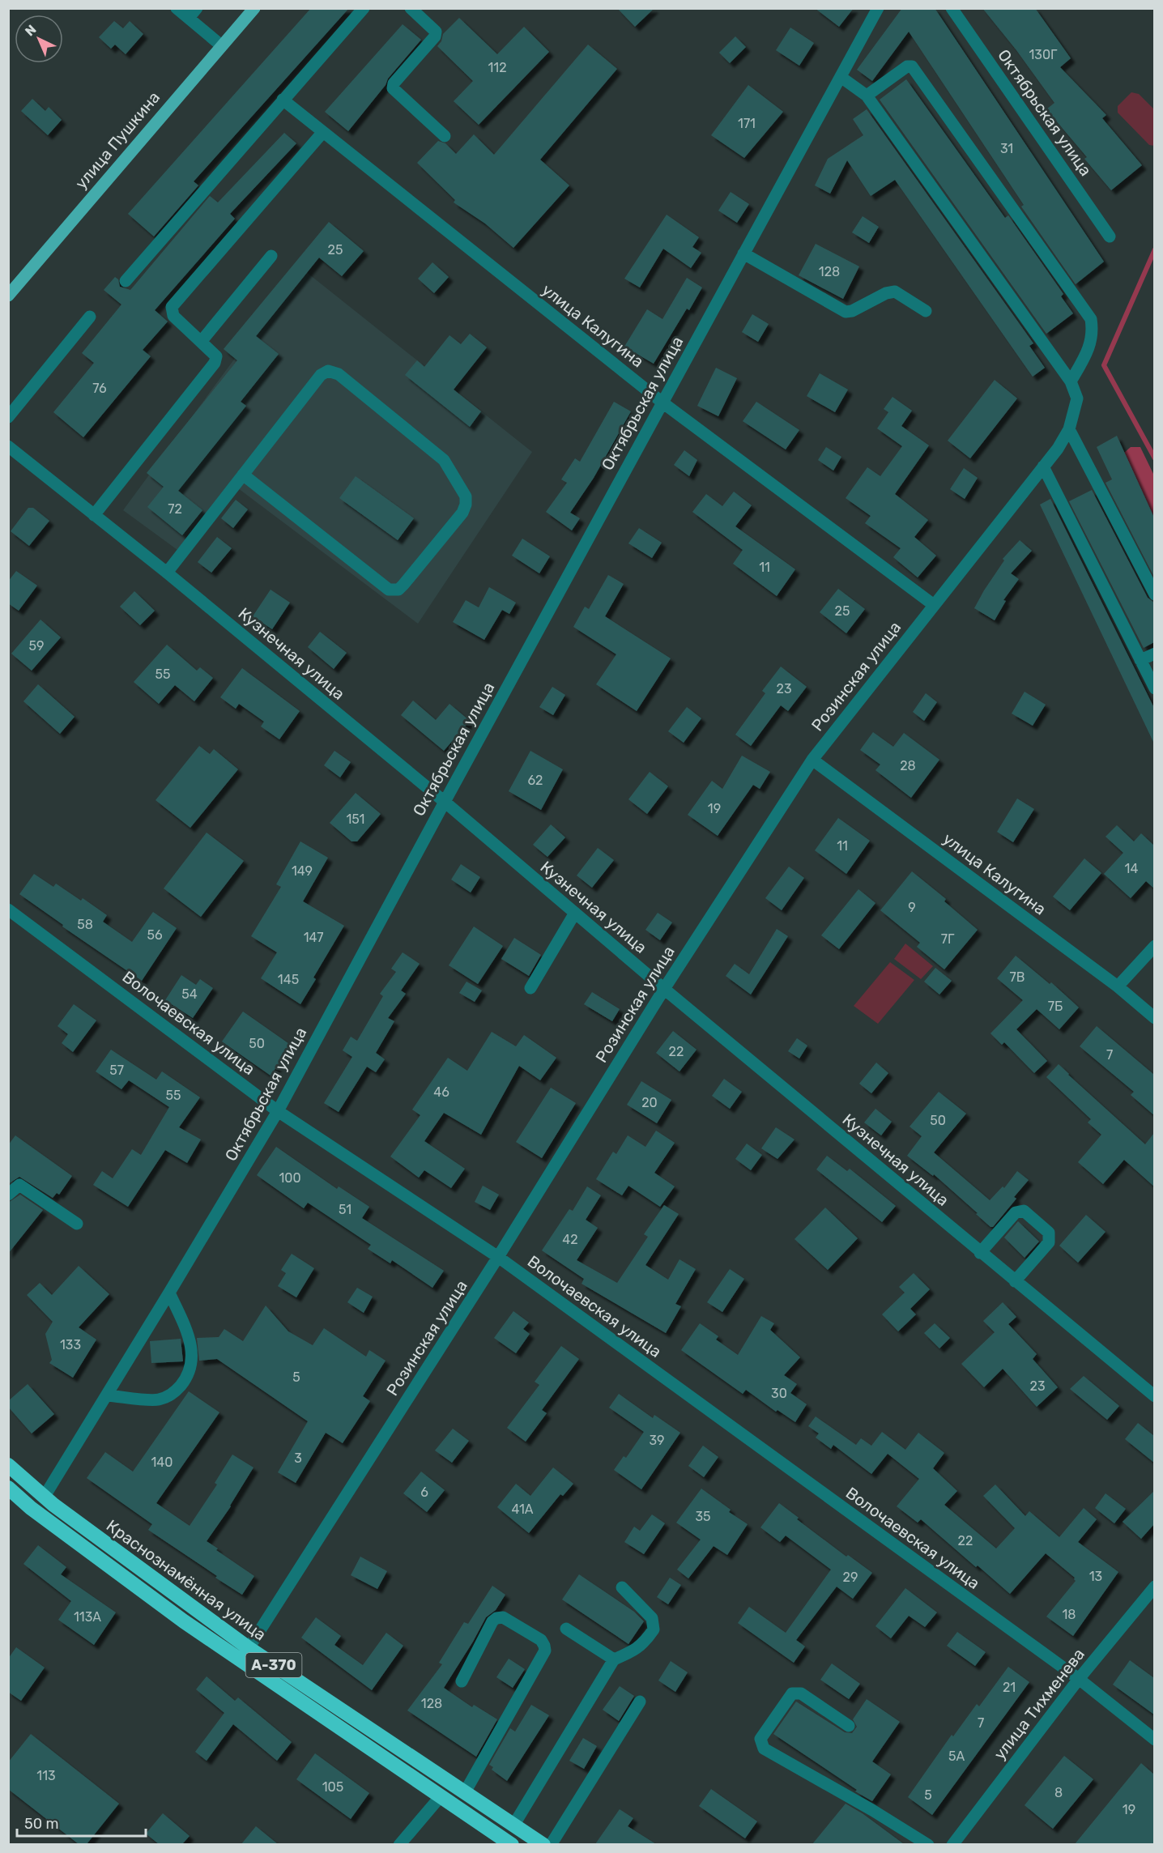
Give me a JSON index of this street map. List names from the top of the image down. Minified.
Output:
{"streets":{"highway":["Краснознамённая улица","А-370"],"main road":["улица Пушкина"],"street":["Октябрьская улица","улица Калугина","Кузнечная улица","Розинская улица","Волочаевская улица","улица Тихменева"]},"crossings":[["Октябрьская улица","улица Калугина"],["Октябрьская улица","Кузнечная улица"],["Октябрьская улица","Волочаевская улица"],["Октябрьская улица","Краснознамённая улица"],["улица Калугина","Розинская улица"],["Кузнечная улица","Розинская улица"],["Розинская улица","Волочаевская улица"],["Розинская улица","Краснознамённая улица"],["Волочаевская улица","улица Тихменева"]],"house_numbers":["130Г","112","171","31","25","128","76","72","11","25","59","55","23","28","62","19","151","11","14","149","9","58","56","147","7Г","7В","145","54","7Б","50","22","7","57","46","55","20","50","100","51","42","133","5","23","30","39","3","140","6","41А","35","22","13","29","18","113А","21","128","7","5А","113","105","8","5","19"],"scale_bar":"50 m","north":"top left"}
